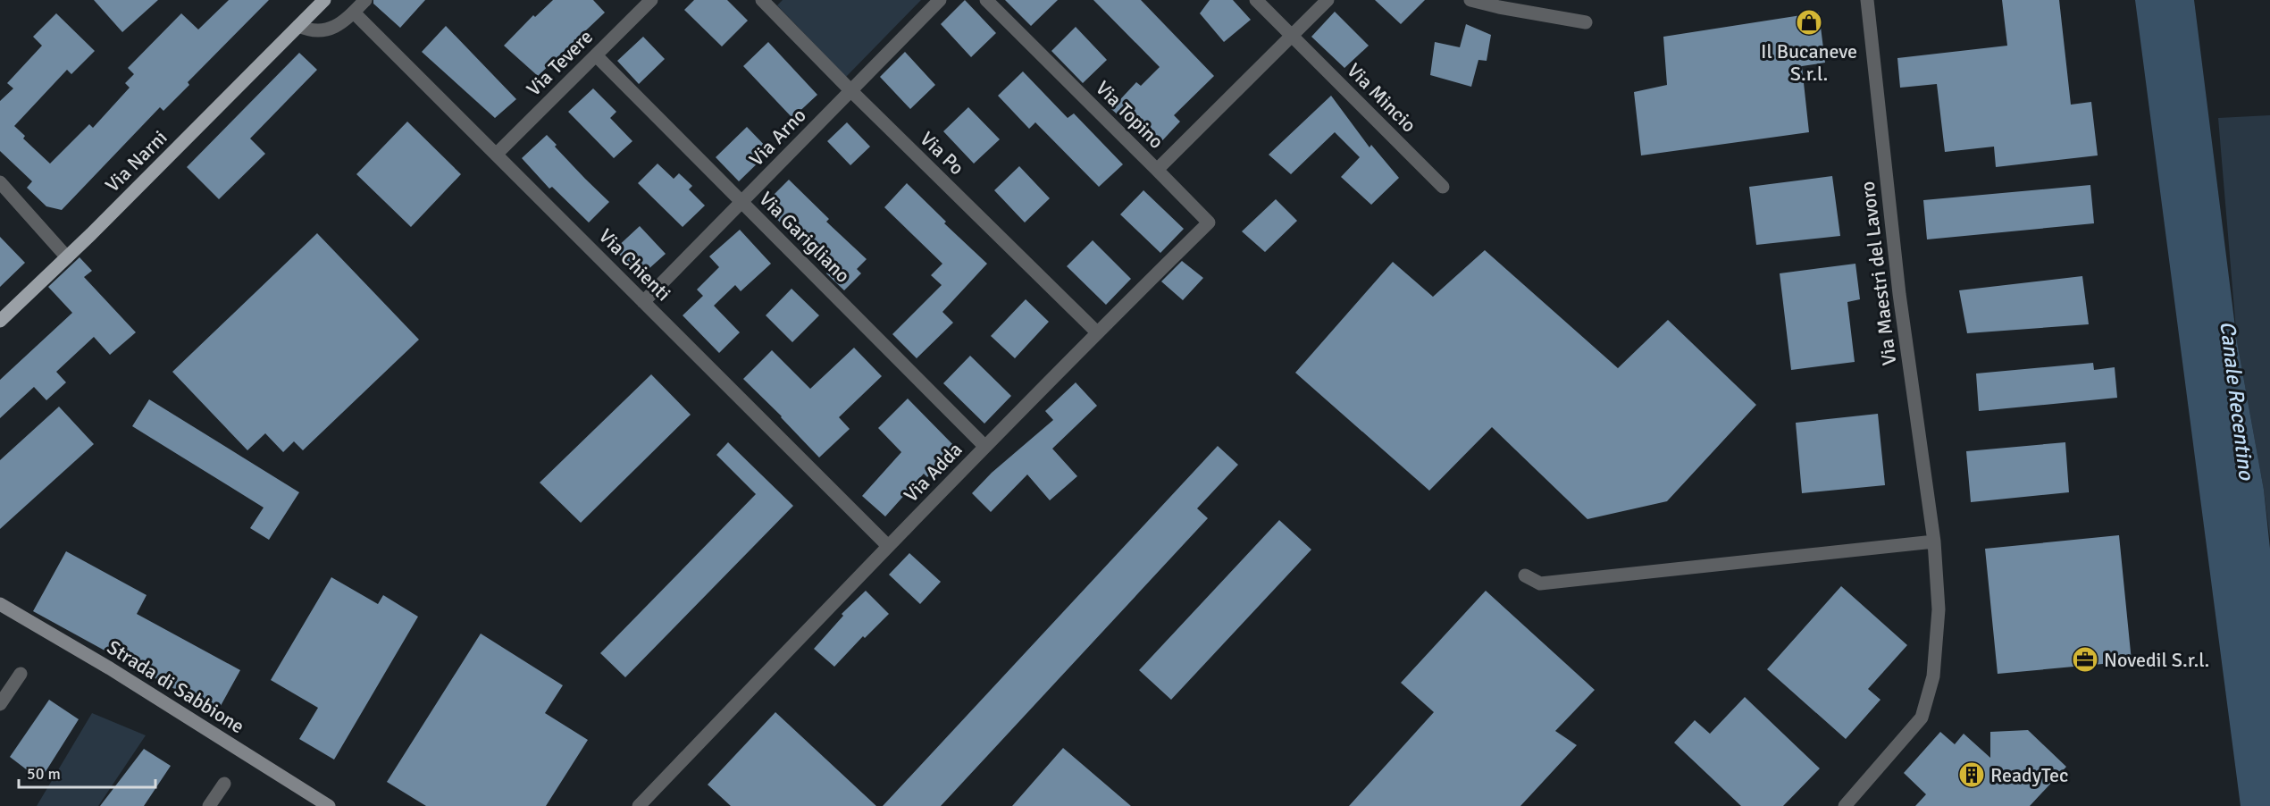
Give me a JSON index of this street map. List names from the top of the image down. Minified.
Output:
{"streets":{"main road":["Via Narni","Strada di Sabbione"],"street":["Via Tevere","Via Mincio","Via Topino","Via Arno","Via Po","Via Garigliano","Via Chienti","Via Maestri del Lavoro","Via Adda"]},"crossings":[["Via Tevere","Via Garigliano"],["Via Tevere","Via Chienti"],["Via Mincio","Via Topino"],["Via Topino","Via Adda"],["Via Arno","Via Po"],["Via Arno","Via Garigliano"],["Via Arno","Via Chienti"],["Via Po","Via Adda"],["Via Garigliano","Via Adda"],["Via Chienti","Via Adda"]],"water":["Canale Recentino"],"places":{"shop":["Il Bucaneve S.r.l."],"office":["Novedil S.r.l."],"building":["ReadyTec"]},"scale_bar":"50 m"}
